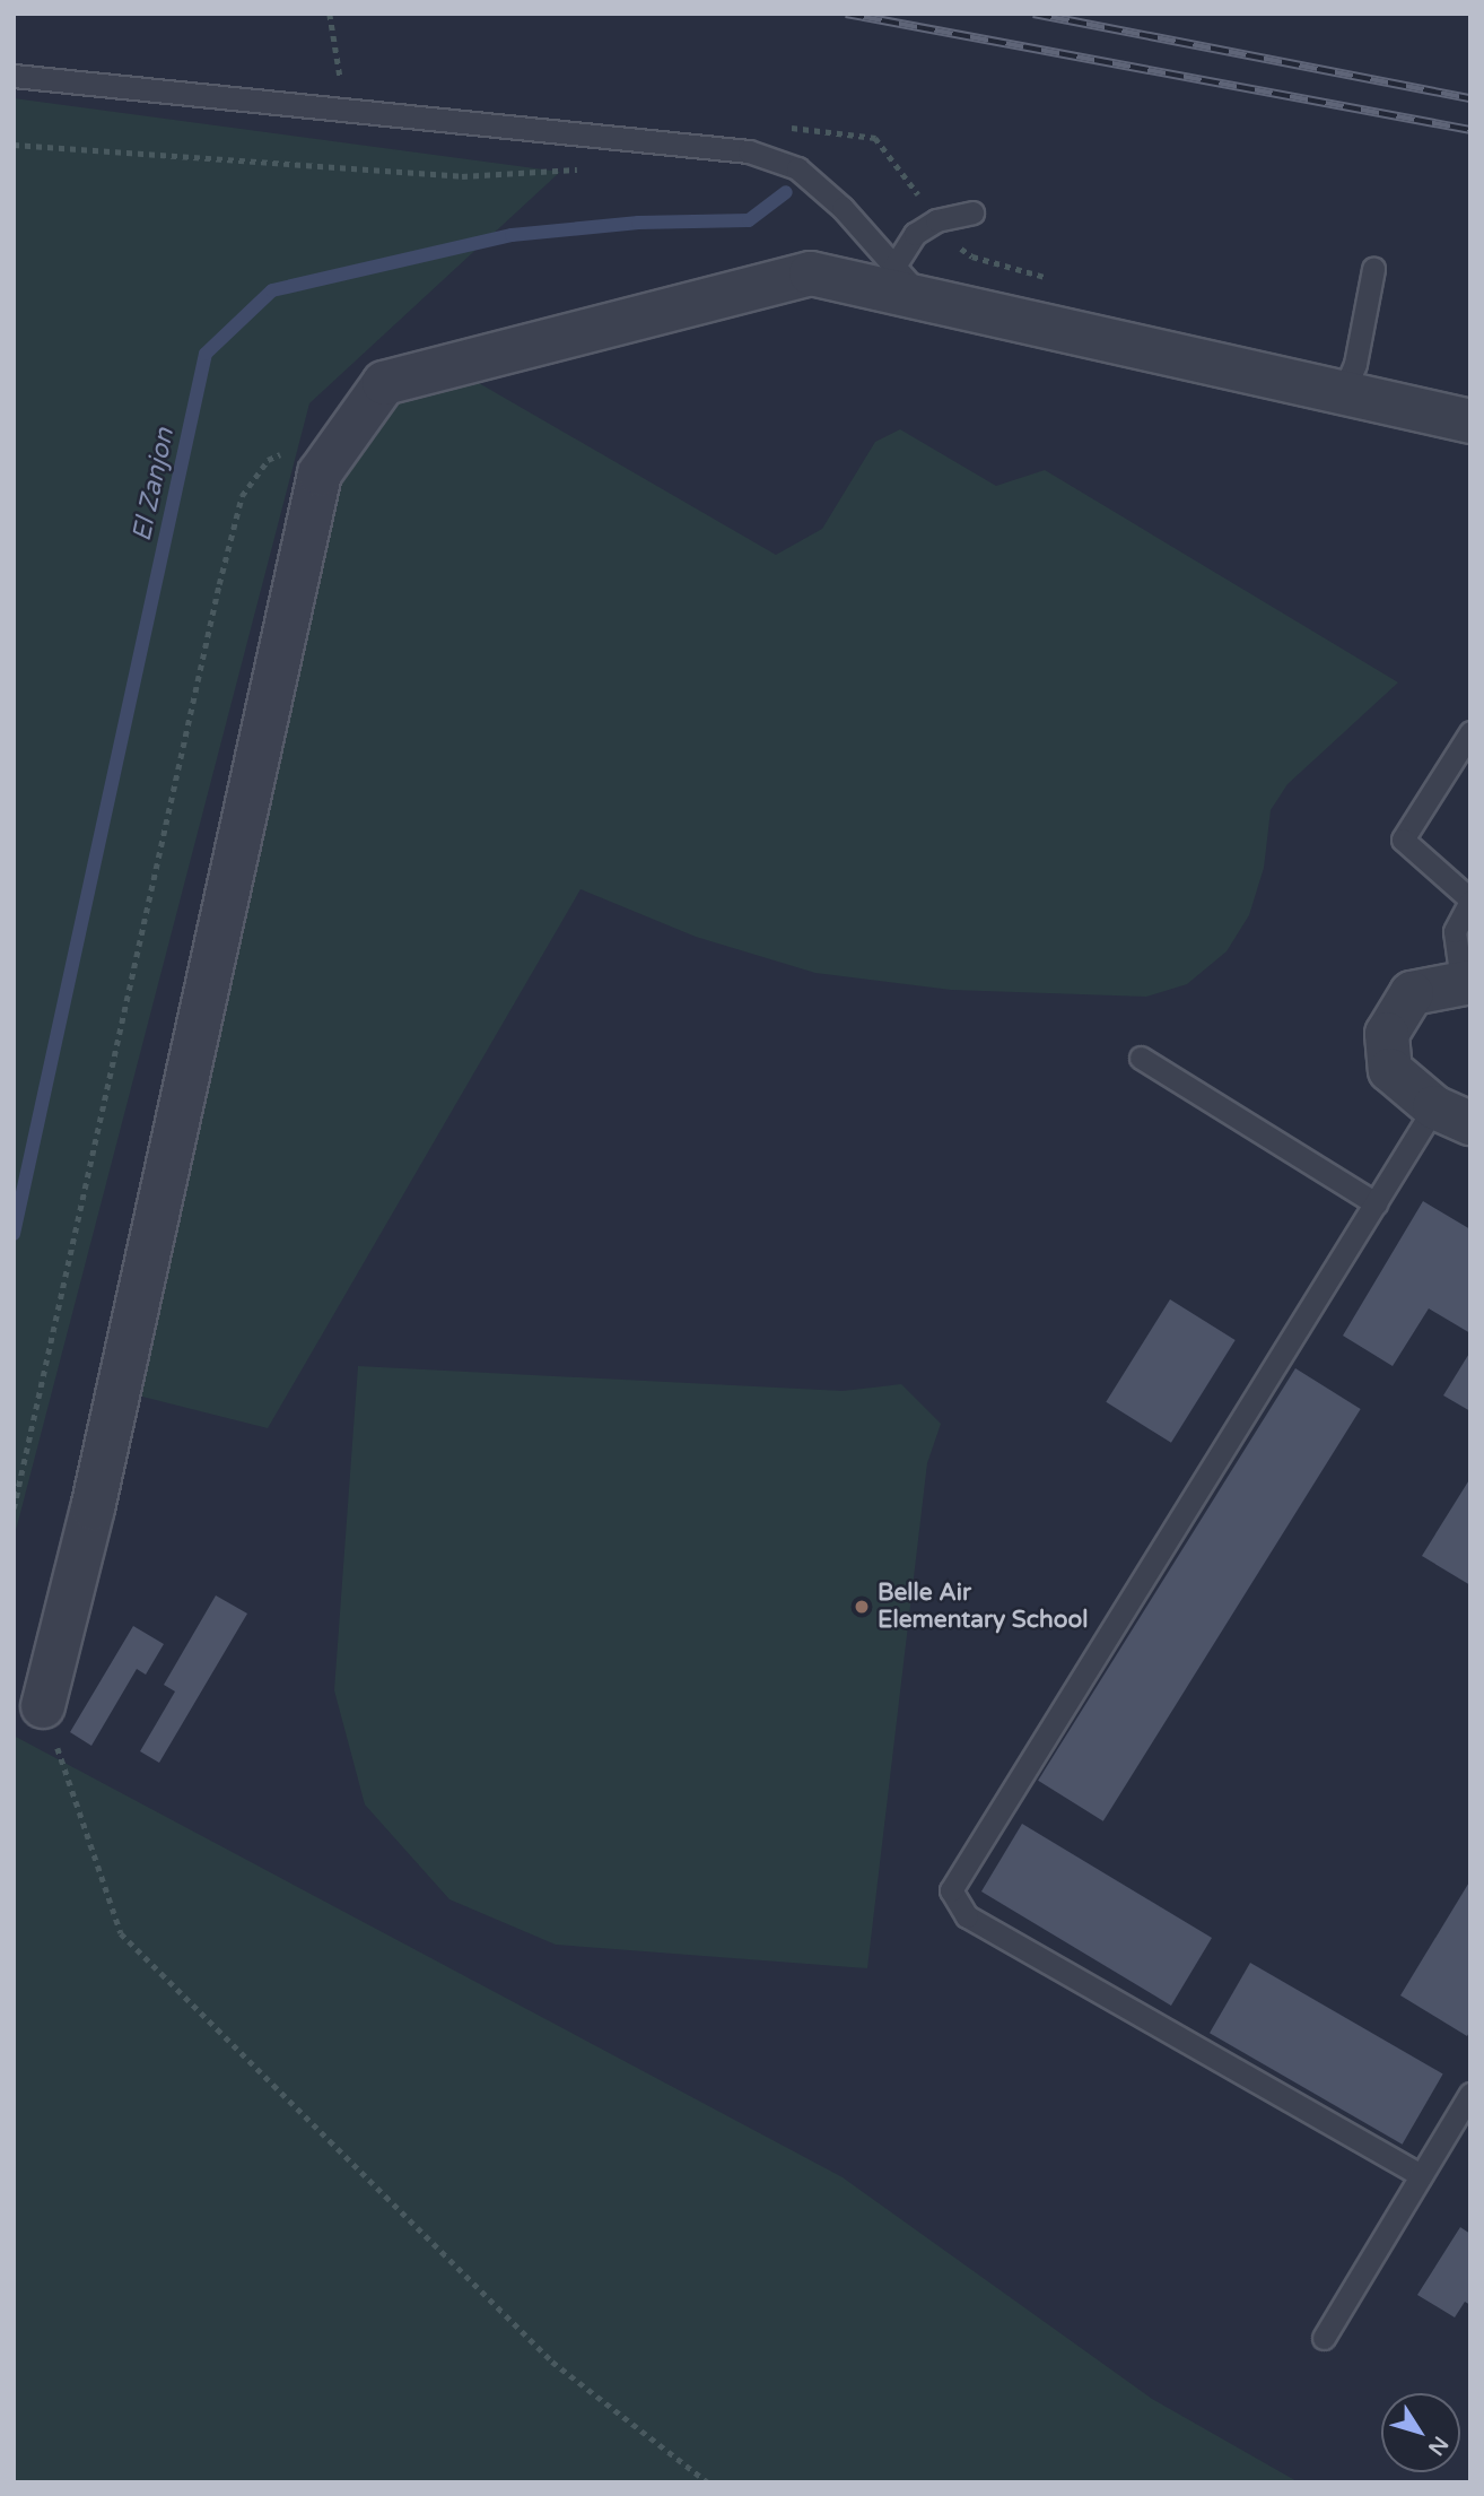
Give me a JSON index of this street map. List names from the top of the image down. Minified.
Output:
{"water":["El Zanjon"],"places":["Belle Air Elementary School"],"north":"bottom right"}
